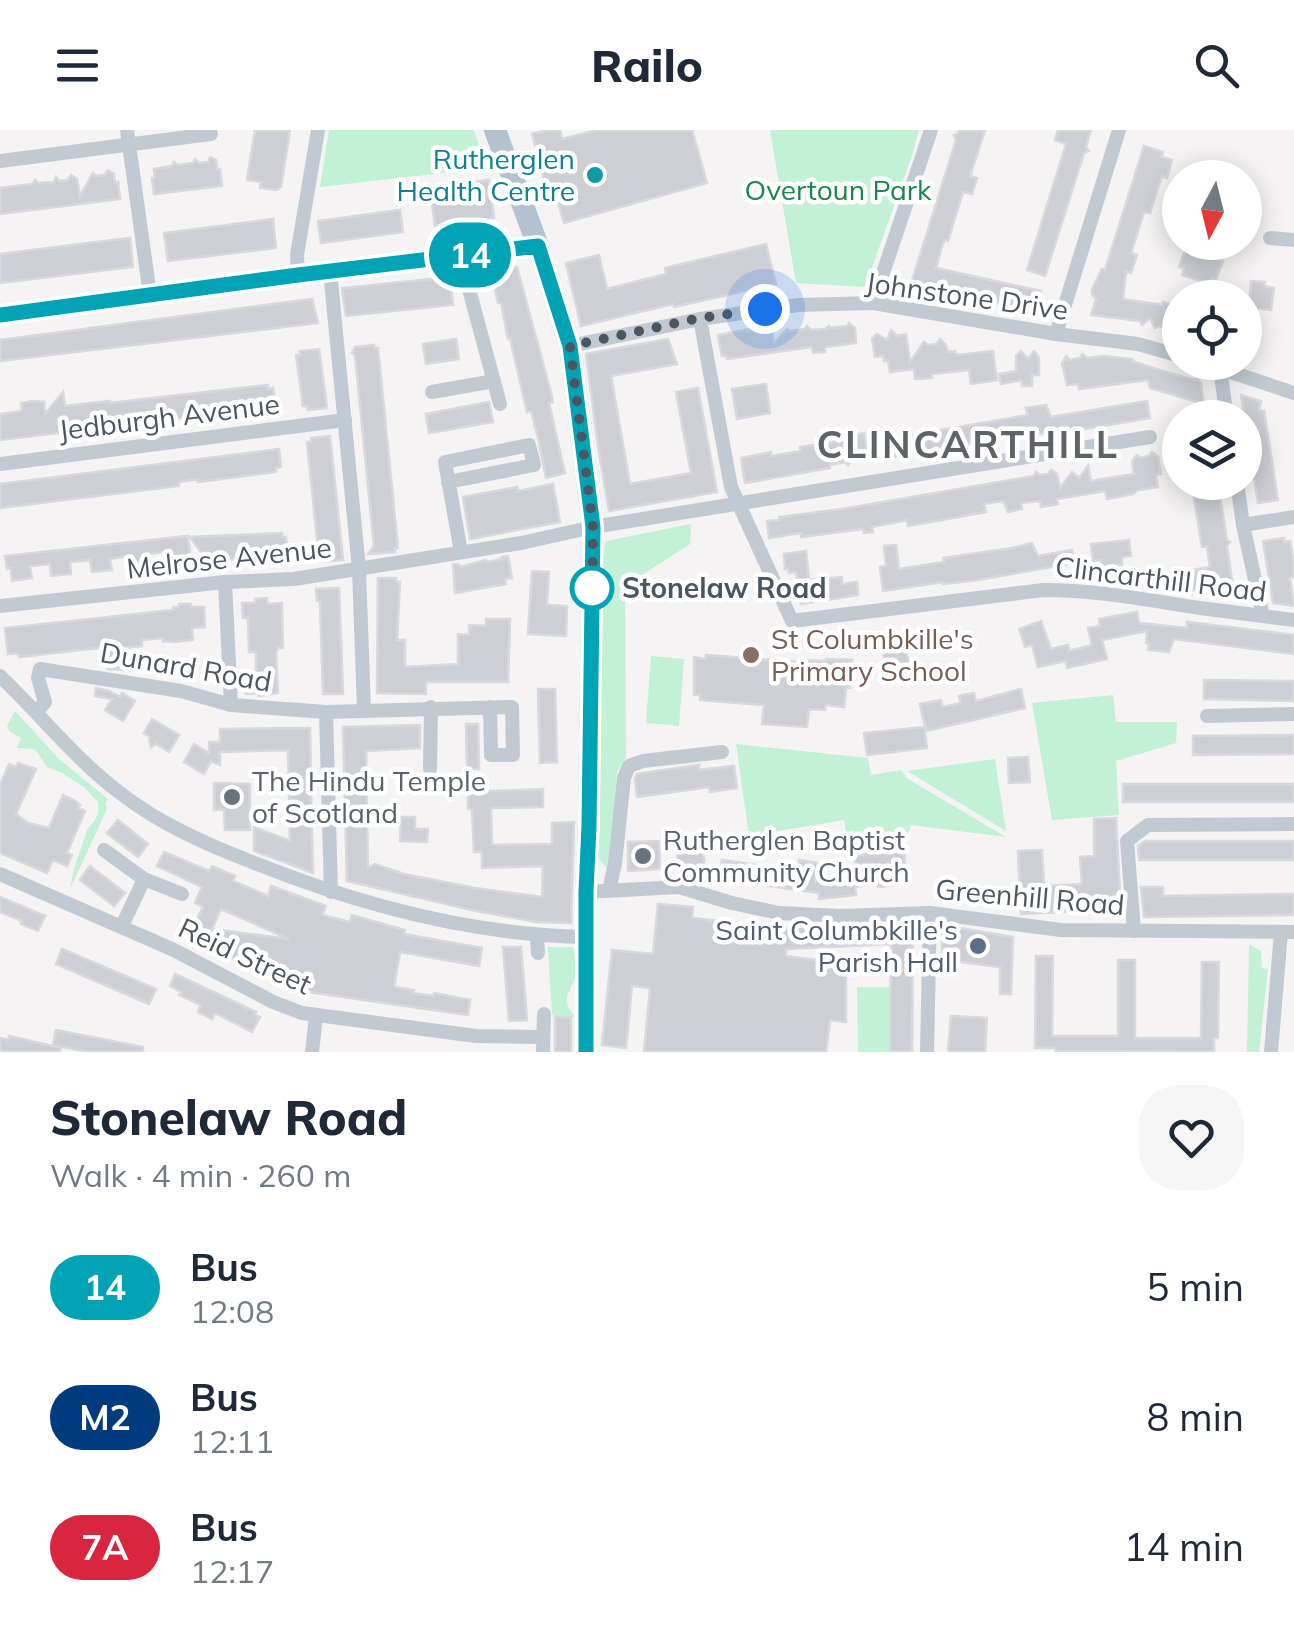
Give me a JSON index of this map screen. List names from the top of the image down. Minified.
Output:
{"streets":{"street":["Johnstone Drive","Jedburgh Avenue","Melrose Avenue","Clincarthill Road","Dunard Road","Greenhill Road","Reid Street"]},"crossings":[["Johnstone Drive","Clincarthill Road"],["Melrose Avenue","Clincarthill Road"]],"districts":["CLINCARTHILL"],"parks":["Overtoun Park"],"places":["Rutherglen Health Centre","Stonelaw Road","St Columbkille's Primary School","The Hindu Temple of Scotland","Rutherglen Baptist Community Church","Saint Columbkille's Parish Hall"],"lines":["bus line 14"],"north":"bottom","page":{"header":"Railo","on_map":"14","heading":["Stonelaw Road","Walk · 4 min · 260 m"],"list":[{"mark":"14","name":"Bus","note":"12:08","value":"5 min"},{"mark":"M2","name":"Bus","note":"12:11","value":"8 min"},{"mark":"7A","name":"Bus","note":"12:17","value":"14 min"}]}}
